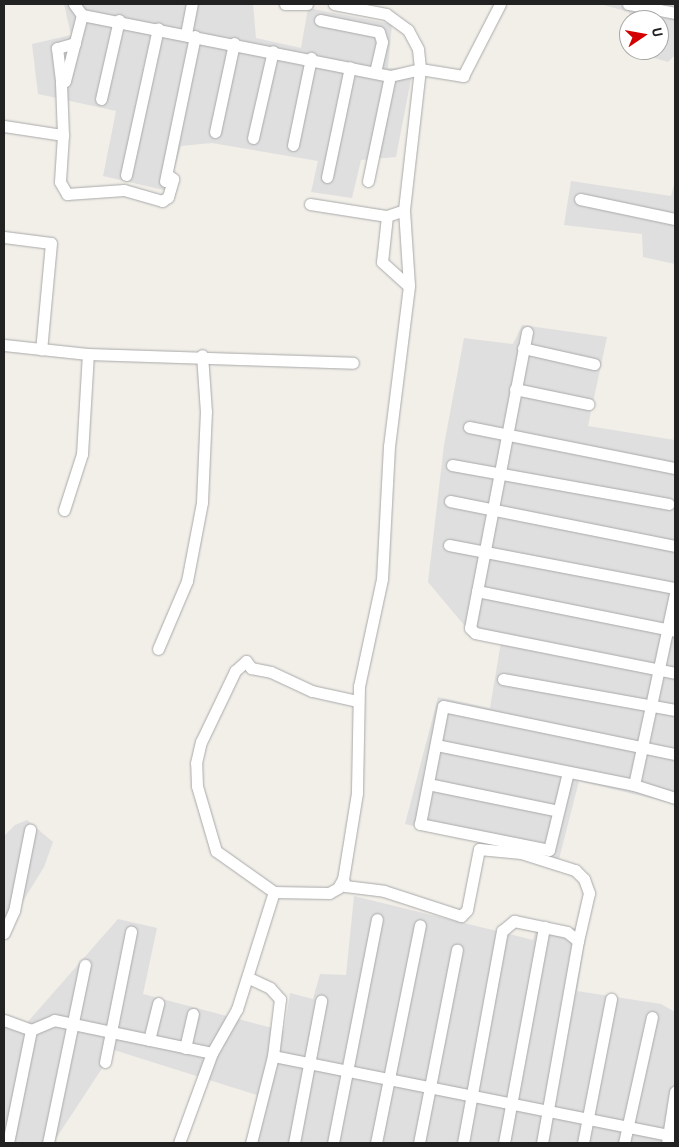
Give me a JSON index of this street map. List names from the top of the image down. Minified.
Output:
{"north":"right"}
